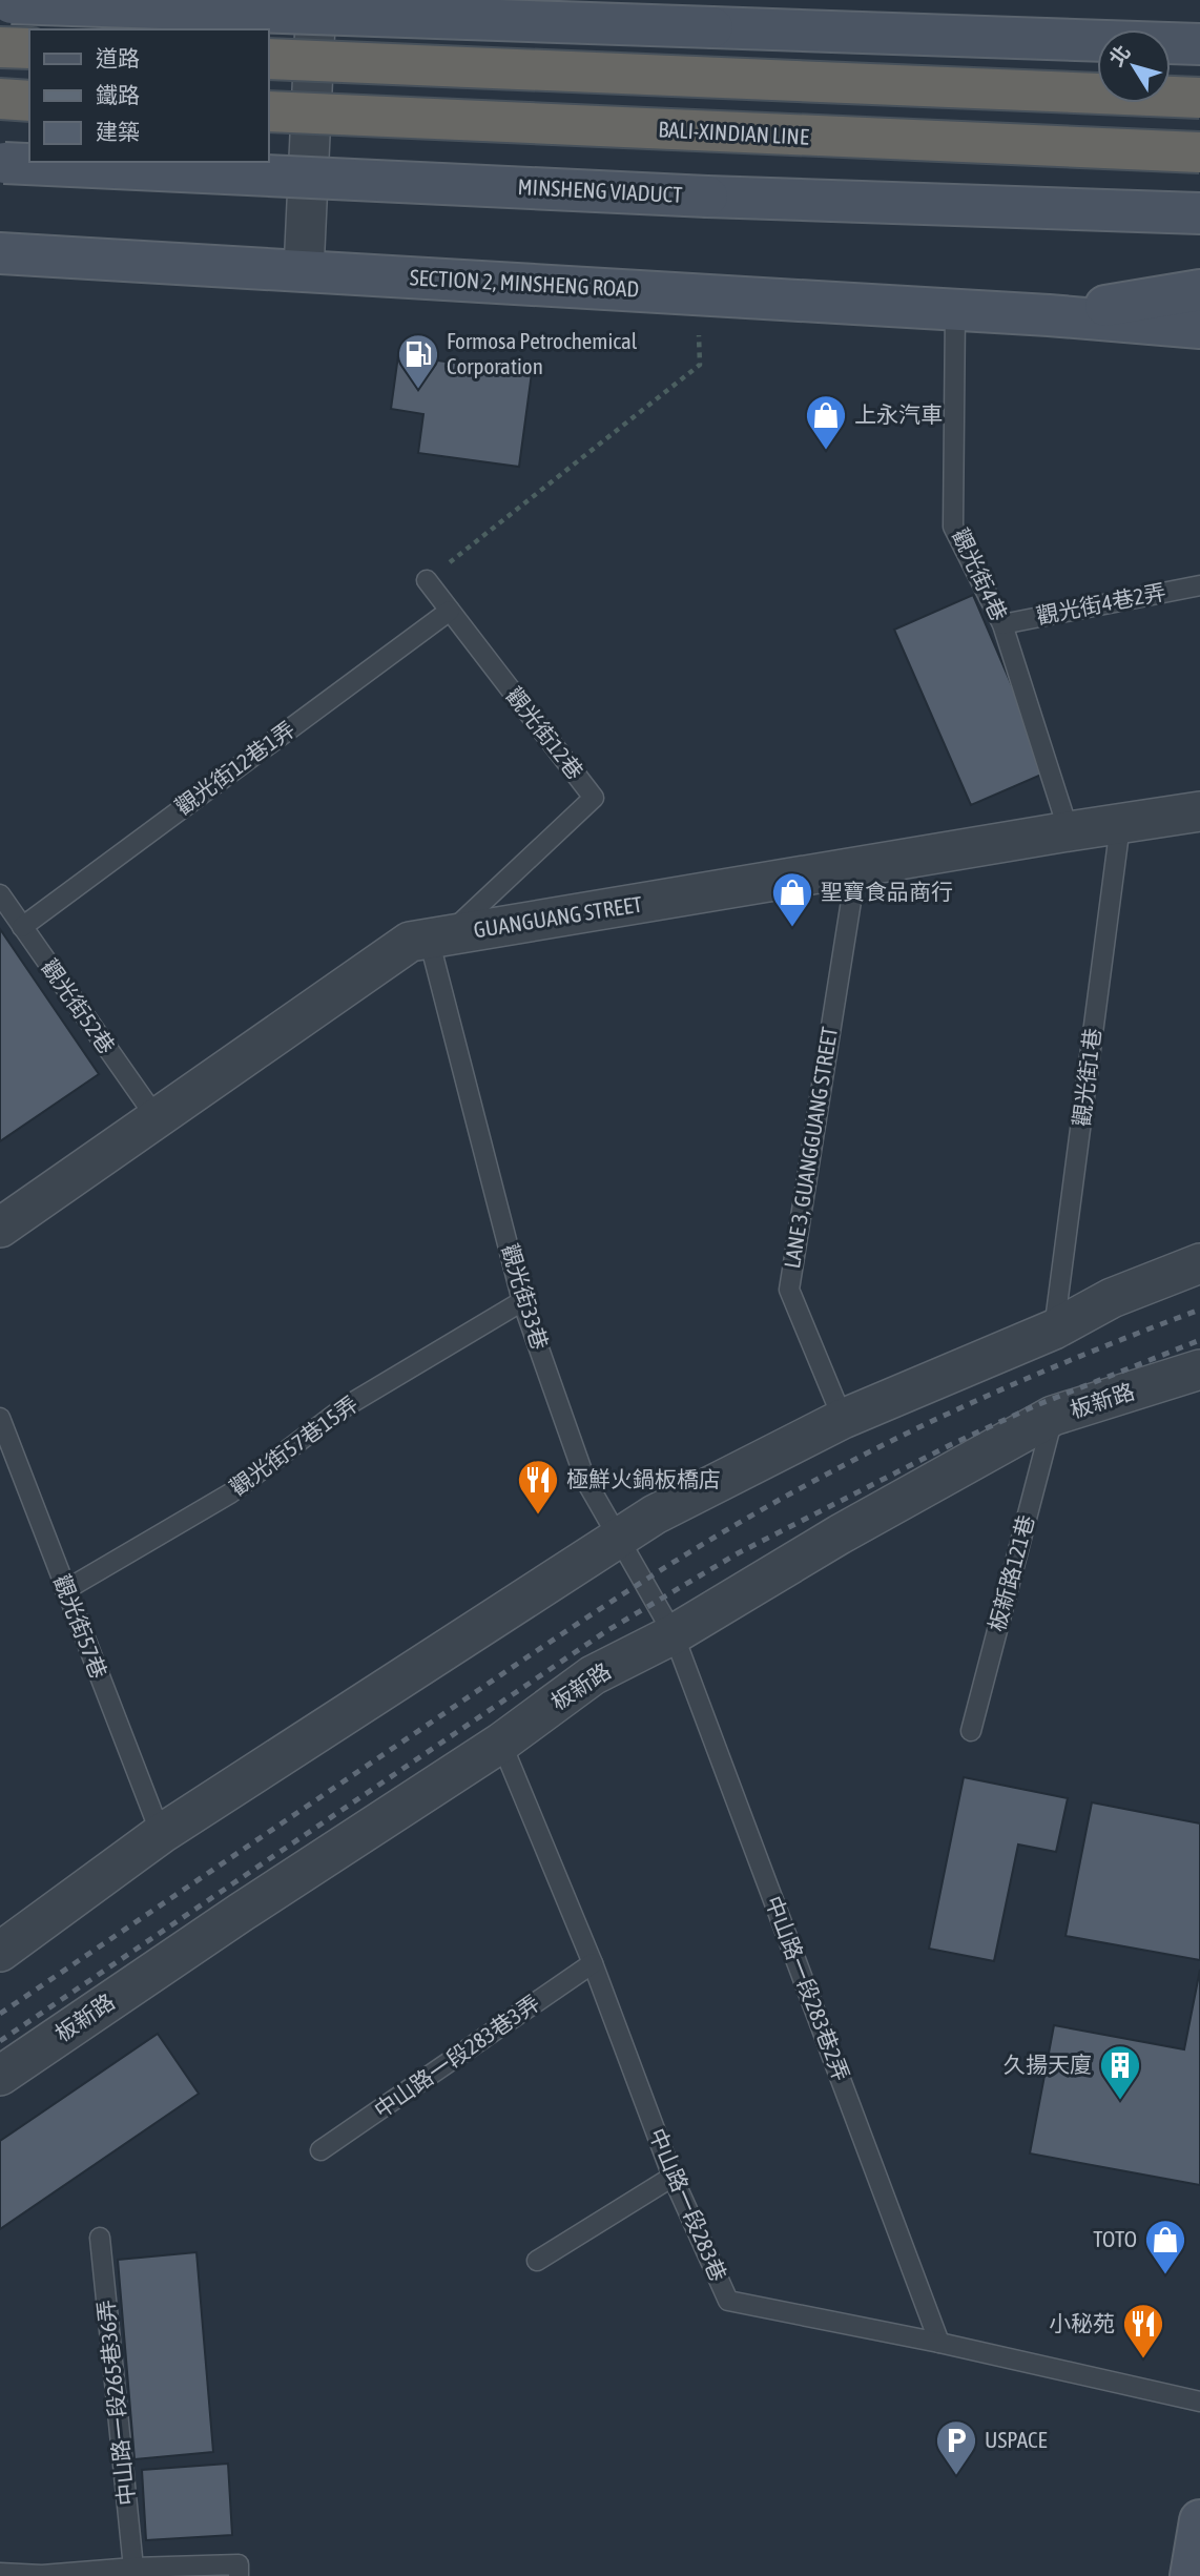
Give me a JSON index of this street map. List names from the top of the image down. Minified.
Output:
{"streets":{"highway":["BALI-XINDIAN LINE"],"main road":["MINSHENG VIADUCT","SECTION 2, MINSHENG ROAD"],"street":["GUANGUANG STREET","板新路"],"lane":["觀光街4巷","觀光街4巷2弄","觀光街12巷","觀光街12巷1弄","觀光街52巷","觀光街1巷","LANE 3, GUANGGUANG STREET","觀光街33巷","觀光街57巷15弄","板新路121巷","觀光街57巷","中山路一段283巷2弄","中山路一段283巷3弄","中山路一段283巷","中山路一段265巷36弄"]},"crossings":[["SECTION 2, MINSHENG ROAD","觀光街4巷"],["觀光街4巷","觀光街4巷2弄"],["觀光街4巷","GUANGUANG STREET"],["觀光街12巷","觀光街12巷1弄"],["觀光街12巷","GUANGUANG STREET"],["觀光街12巷","觀光街33巷"],["觀光街12巷1弄","觀光街52巷"],["GUANGUANG STREET","觀光街52巷"],["GUANGUANG STREET","觀光街1巷"],["GUANGUANG STREET","LANE 3, GUANGGUANG STREET"],["GUANGUANG STREET","觀光街33巷"],["觀光街33巷","板新路"],["觀光街33巷","觀光街57巷15弄"],["觀光街33巷","中山路一段283巷2弄"],["板新路","板新路121巷"],["板新路","中山路一段283巷2弄"],["板新路","中山路一段283巷"],["觀光街57巷15弄","觀光街57巷"],["中山路一段283巷2弄","中山路一段283巷"],["中山路一段283巷3弄","中山路一段283巷"]],"places":{"fuel station":["Formosa Petrochemical Corporation"],"shop":["上永汽車","聖寶食品商行","TOTO"],"restaurant":["極鮮火鍋板橋店","小秘苑"],"building":["久揚天廈"],"parking":["USPACE"]},"legend":["道路","鐵路","建築"],"north":"top left"}
